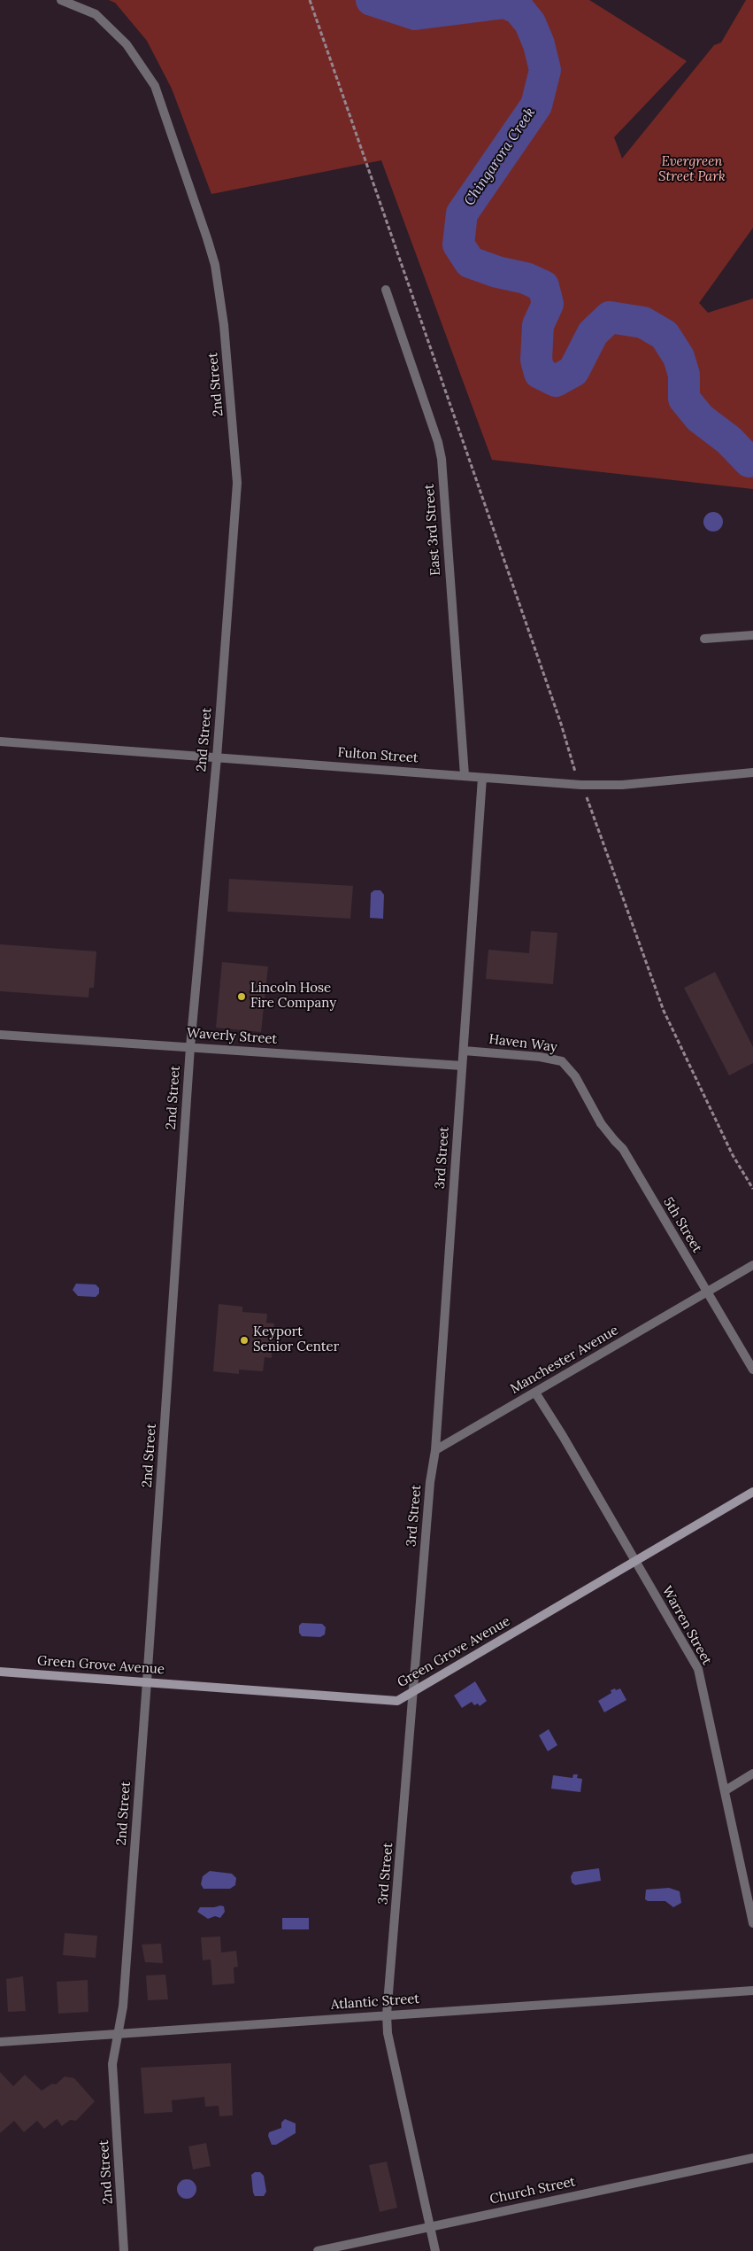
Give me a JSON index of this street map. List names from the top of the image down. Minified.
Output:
{"streets":{"street":["2nd Street","East 3rd Street","Fulton Street","Waverly Street","Haven Way","3rd Street","5th Street","Manchester Avenue","Warren Street","Green Grove Avenue","Atlantic Street","Church Street"]},"crossings":[["2nd Street","Fulton Street"],["2nd Street","Waverly Street"],["2nd Street","Green Grove Avenue"],["2nd Street","Atlantic Street"],["East 3rd Street","Fulton Street"],["Fulton Street","3rd Street"],["Waverly Street","3rd Street"],["Haven Way","3rd Street"],["Haven Way","5th Street"],["3rd Street","Manchester Avenue"],["3rd Street","Green Grove Avenue"],["3rd Street","Atlantic Street"],["3rd Street","Church Street"],["5th Street","Manchester Avenue"],["Manchester Avenue","Warren Street"],["Warren Street","Green Grove Avenue"]],"water":["Chingarora Creek"],"parks":["Evergreen Street Park"],"places":["Lincoln Hose Fire Company","Keyport Senior Center"]}
